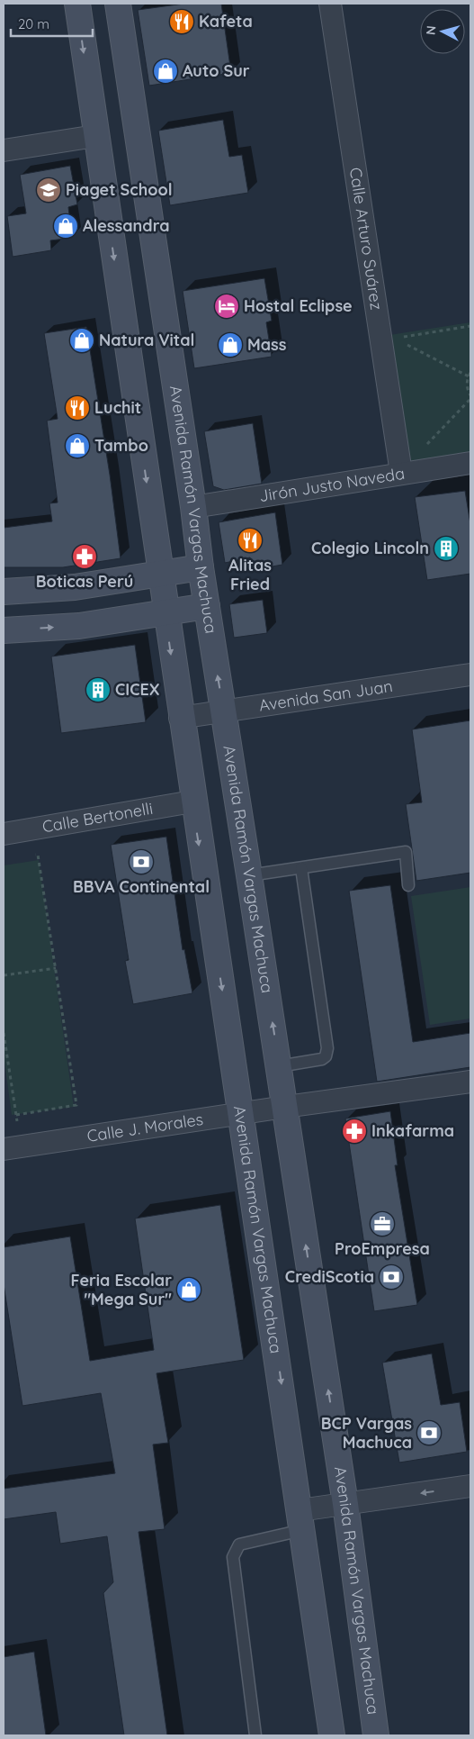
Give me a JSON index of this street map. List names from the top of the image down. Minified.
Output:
{"streets":{"main road":["Avenida Ramón Vargas Machuca"],"street":["Calle Arturo Suárez","Jirón Justo Naveda","Avenida San Juan","Calle Bertonelli","Calle J. Morales"]},"crossings":[["Calle Arturo Suárez","Jirón Justo Naveda"],["Jirón Justo Naveda","Avenida Ramón Vargas Machuca"],["Avenida Ramón Vargas Machuca","Avenida San Juan"],["Avenida Ramón Vargas Machuca","Calle Bertonelli"],["Avenida Ramón Vargas Machuca","Calle J. Morales"]],"places":{"restaurant":["Kafeta","Luchit","Alitas Fried"],"shop":["Auto Sur","Alessandra","Natura Vital","Mass","Tambo","Feria Escolar \"Mega Sur\""],"school or university":["Piaget School"],"hotel":["Hostal Eclipse"],"building":["Colegio Lincoln","CICEX"],"pharmacy":["Boticas Perú","Inkafarma"],"bank":["BBVA Continental","CrediScotia","BCP Vargas Machuca"],"office":["ProEmpresa"]},"scale_bar":"20 m","north":"left"}
